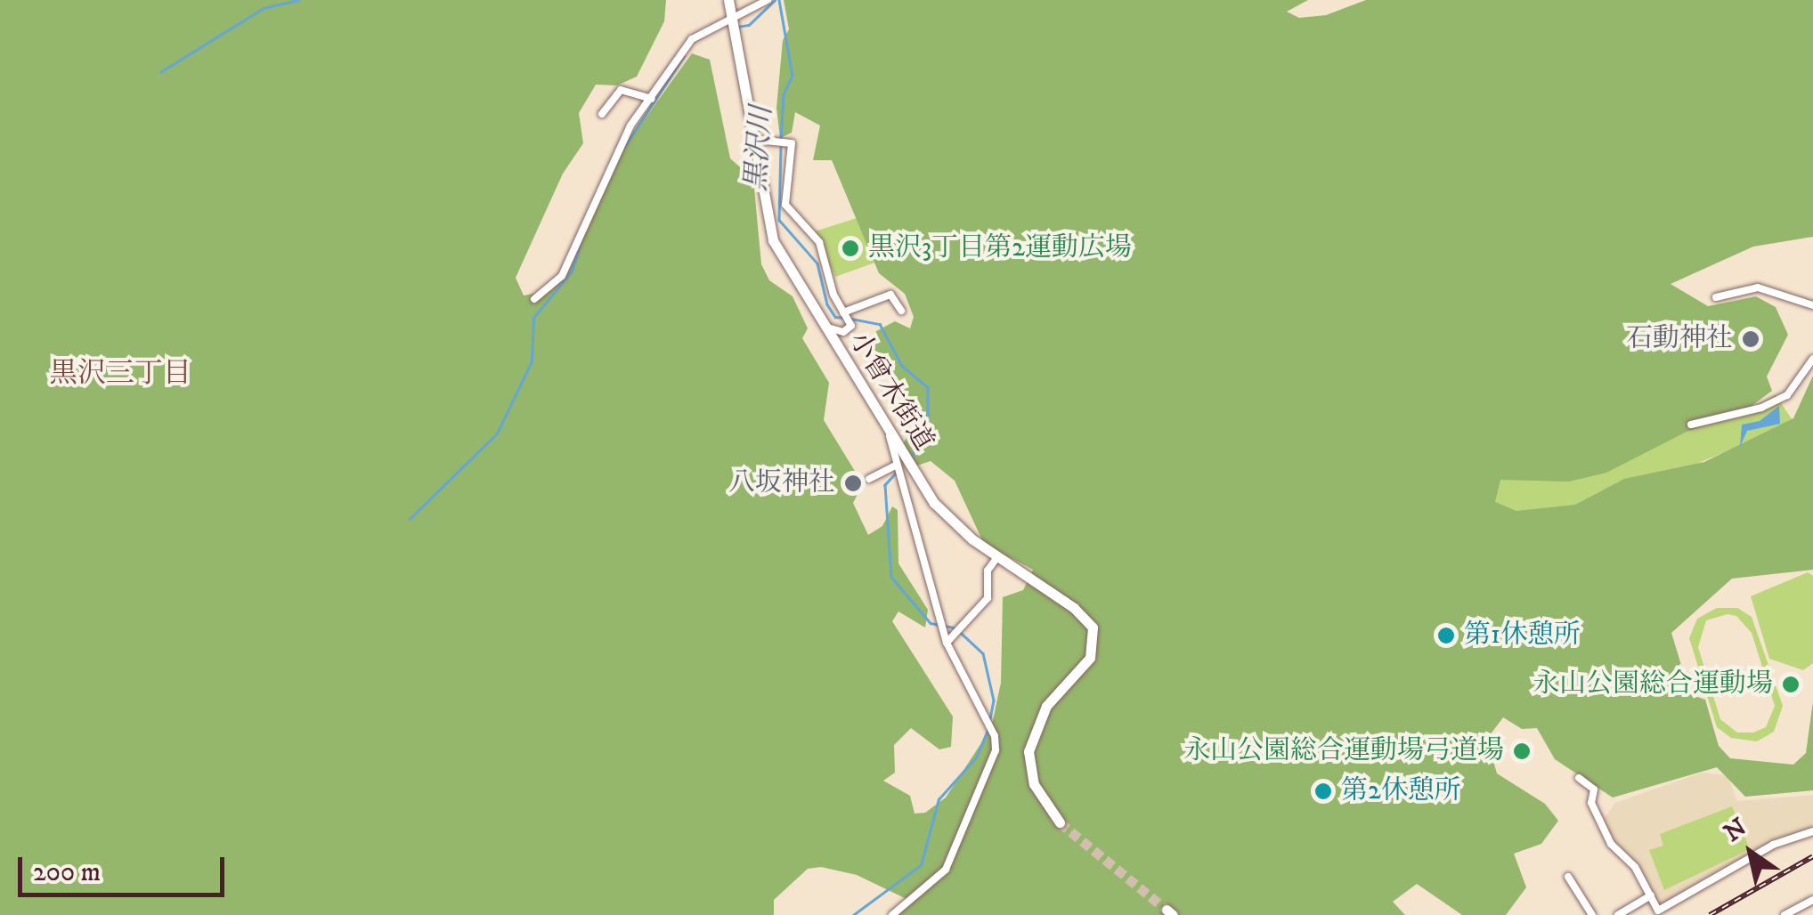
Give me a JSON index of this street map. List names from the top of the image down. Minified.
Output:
{"streets":{"main road":["小曾木街道"]},"districts":["黒沢三丁目"],"water":["黒沢川"],"places":["黒沢3丁目第2運動広場","石動神社","八坂神社","第1休憩所","永山公園総合運動場","永山公園総合運動場弓道場","第2休憩所"],"scale_bar":"200 m","north":"top left"}
